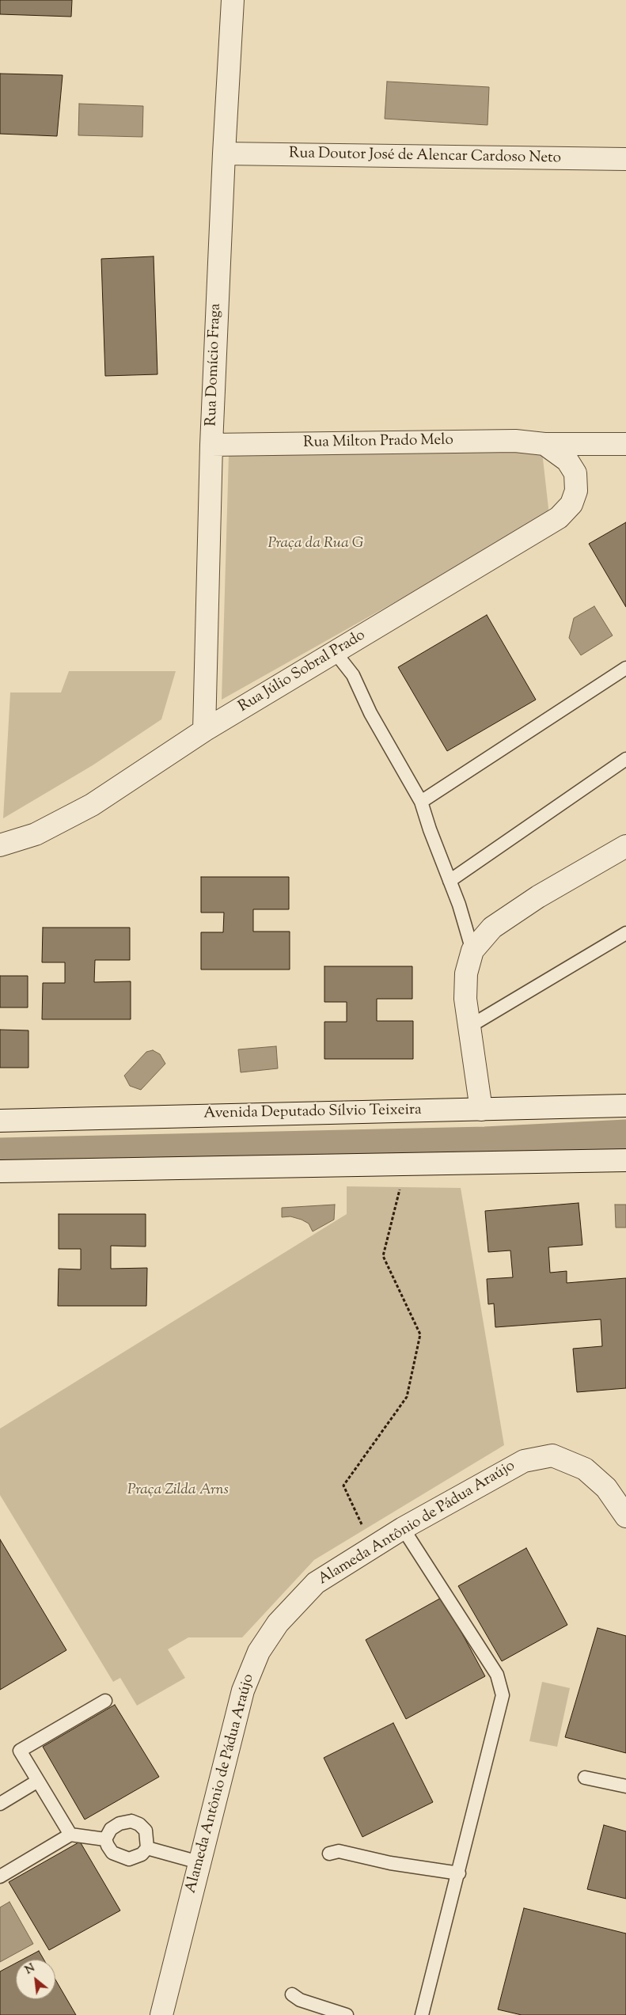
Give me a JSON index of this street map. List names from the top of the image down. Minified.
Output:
{"streets":{"street":["Rua Doutor José de Alencar Cardoso Neto","Rua Domício Fraga","Rua Milton Prado Melo","Rua Júlio Sobral Prado","Avenida Deputado Sílvio Teixeira","Alameda Antônio de Pádua Araújo"]},"crossings":[["Rua Doutor José de Alencar Cardoso Neto","Rua Domício Fraga"],["Rua Domício Fraga","Rua Milton Prado Melo"],["Rua Domício Fraga","Rua Júlio Sobral Prado"],["Rua Milton Prado Melo","Rua Júlio Sobral Prado"]],"parks":["Praça da Rua G","Praça Zilda Arns"],"north":"top left"}
